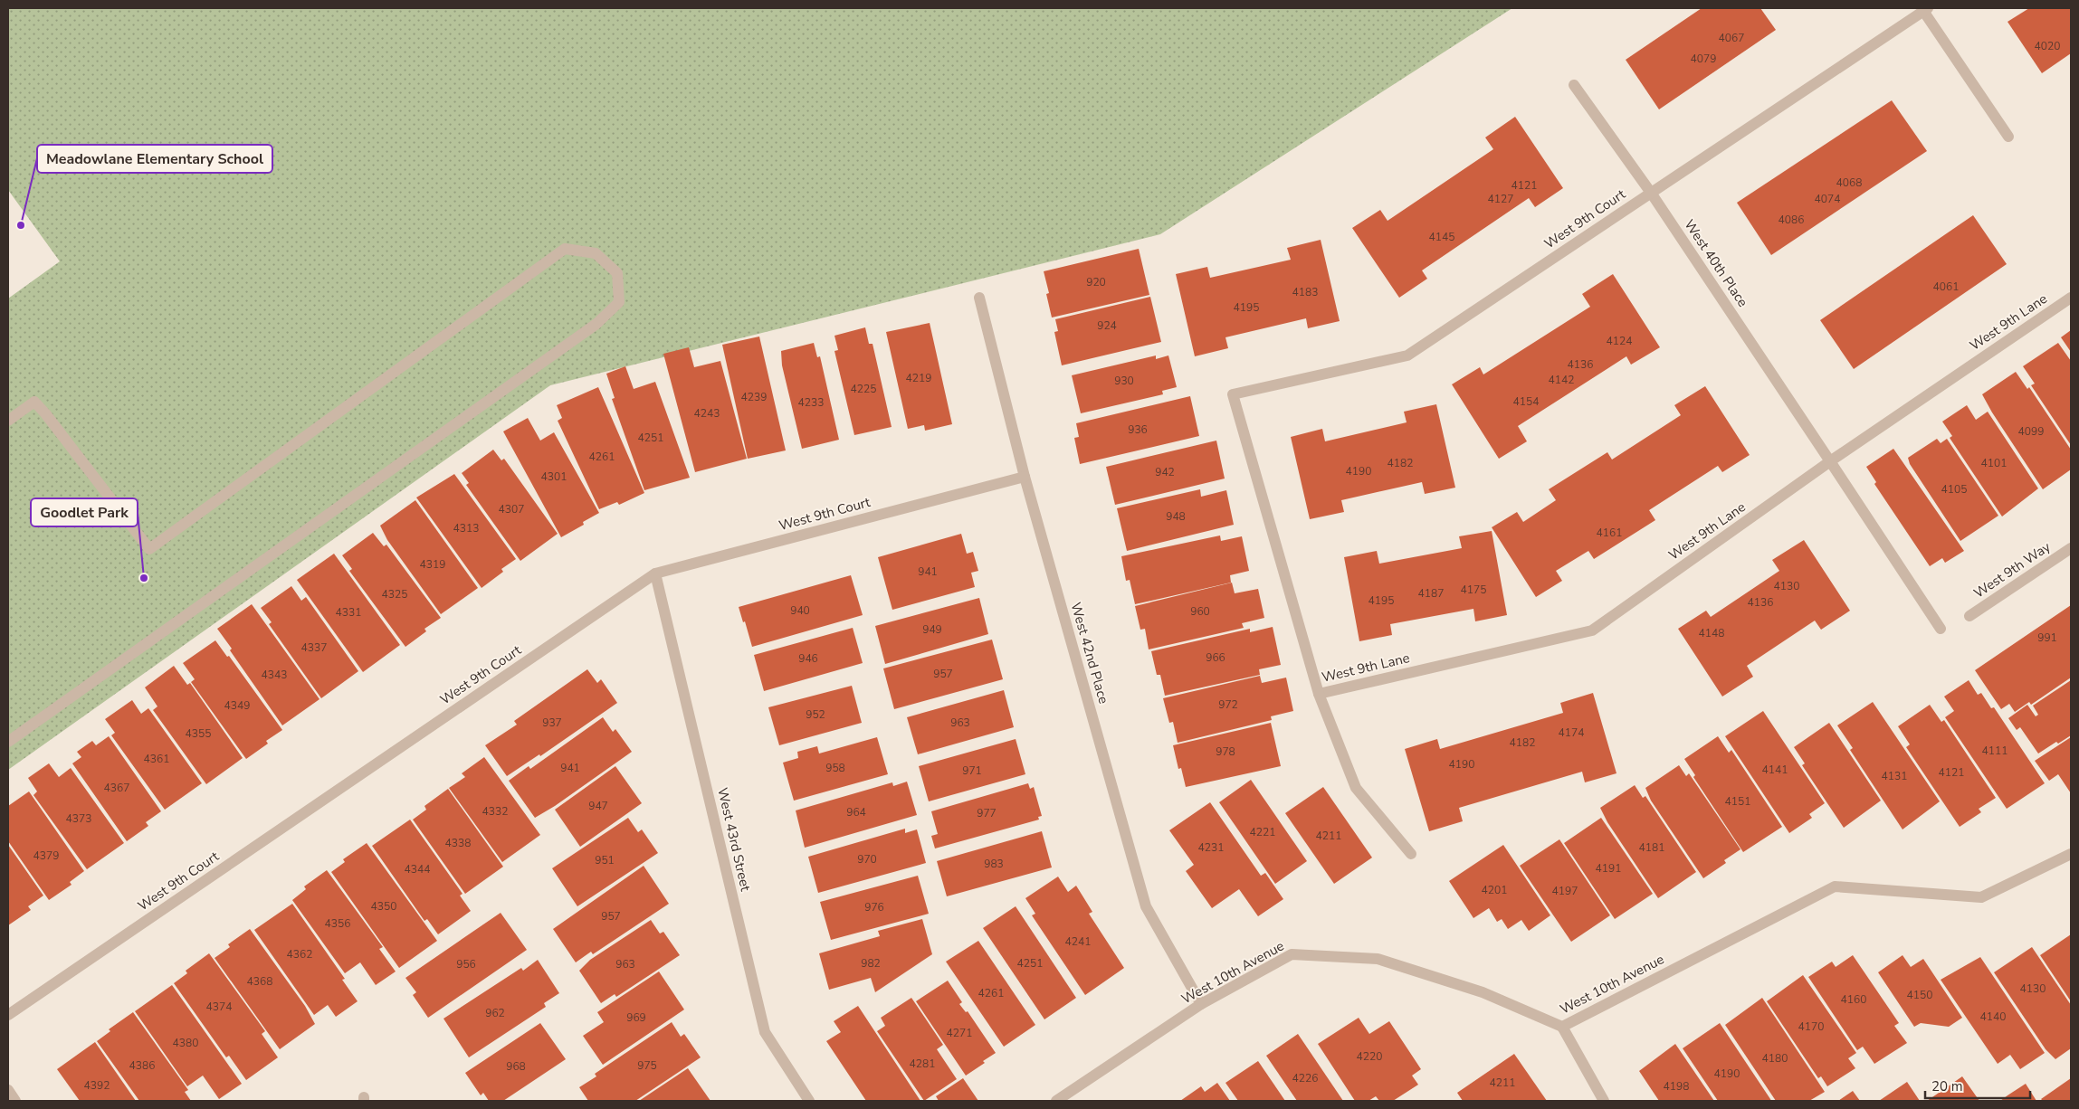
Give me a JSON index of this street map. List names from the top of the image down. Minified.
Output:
{"streets":{"street":["West 9th Court","West 40th Place","West 9th Lane","West 9th Way","West 42nd Place","West 43rd Street","West 10th Avenue"]},"crossings":[["West 9th Court","West 40th Place"],["West 9th Court","West 9th Lane"],["West 9th Court","West 42nd Place"],["West 9th Court","West 43rd Street"],["West 40th Place","West 9th Lane"],["West 42nd Place","West 10th Avenue"]],"places":["Meadowlane Elementary School","Goodlet Park"],"house_numbers":["4067","4020","4079","4068","4121","4127","4074","4086","4145","920","4061","4183","4195","924","4124","4136","4219","4142","930","4225","4239","4154","4233","4243","936","4099","4251","4261","4182","4101","4190","942","4301","4105","4307","948","4313","4161","4319","941","4130","4175","4187","4325","4195","4136","940","960","4331","949","4148","991","4337","966","946","957","4343","972","4349","952","937","963","4174","4355","4182","4111","978","4361","4190","941","958","4141","971","4121","4131","4367","4151","947","4332","964","977","4373","4221","4211","4338","4231","4181","4379","970","951","983","4191","4344","4201","4197","4350","976","957","4356","4241","4362","982","4251","956","963","4368","4130","4261","4150","4160","4374","962","4140","969","4170","4271","4380","4220","4180","4281","4386","975","968","4190","4226","4211","4392","4198"],"scale_bar":"20 m"}
